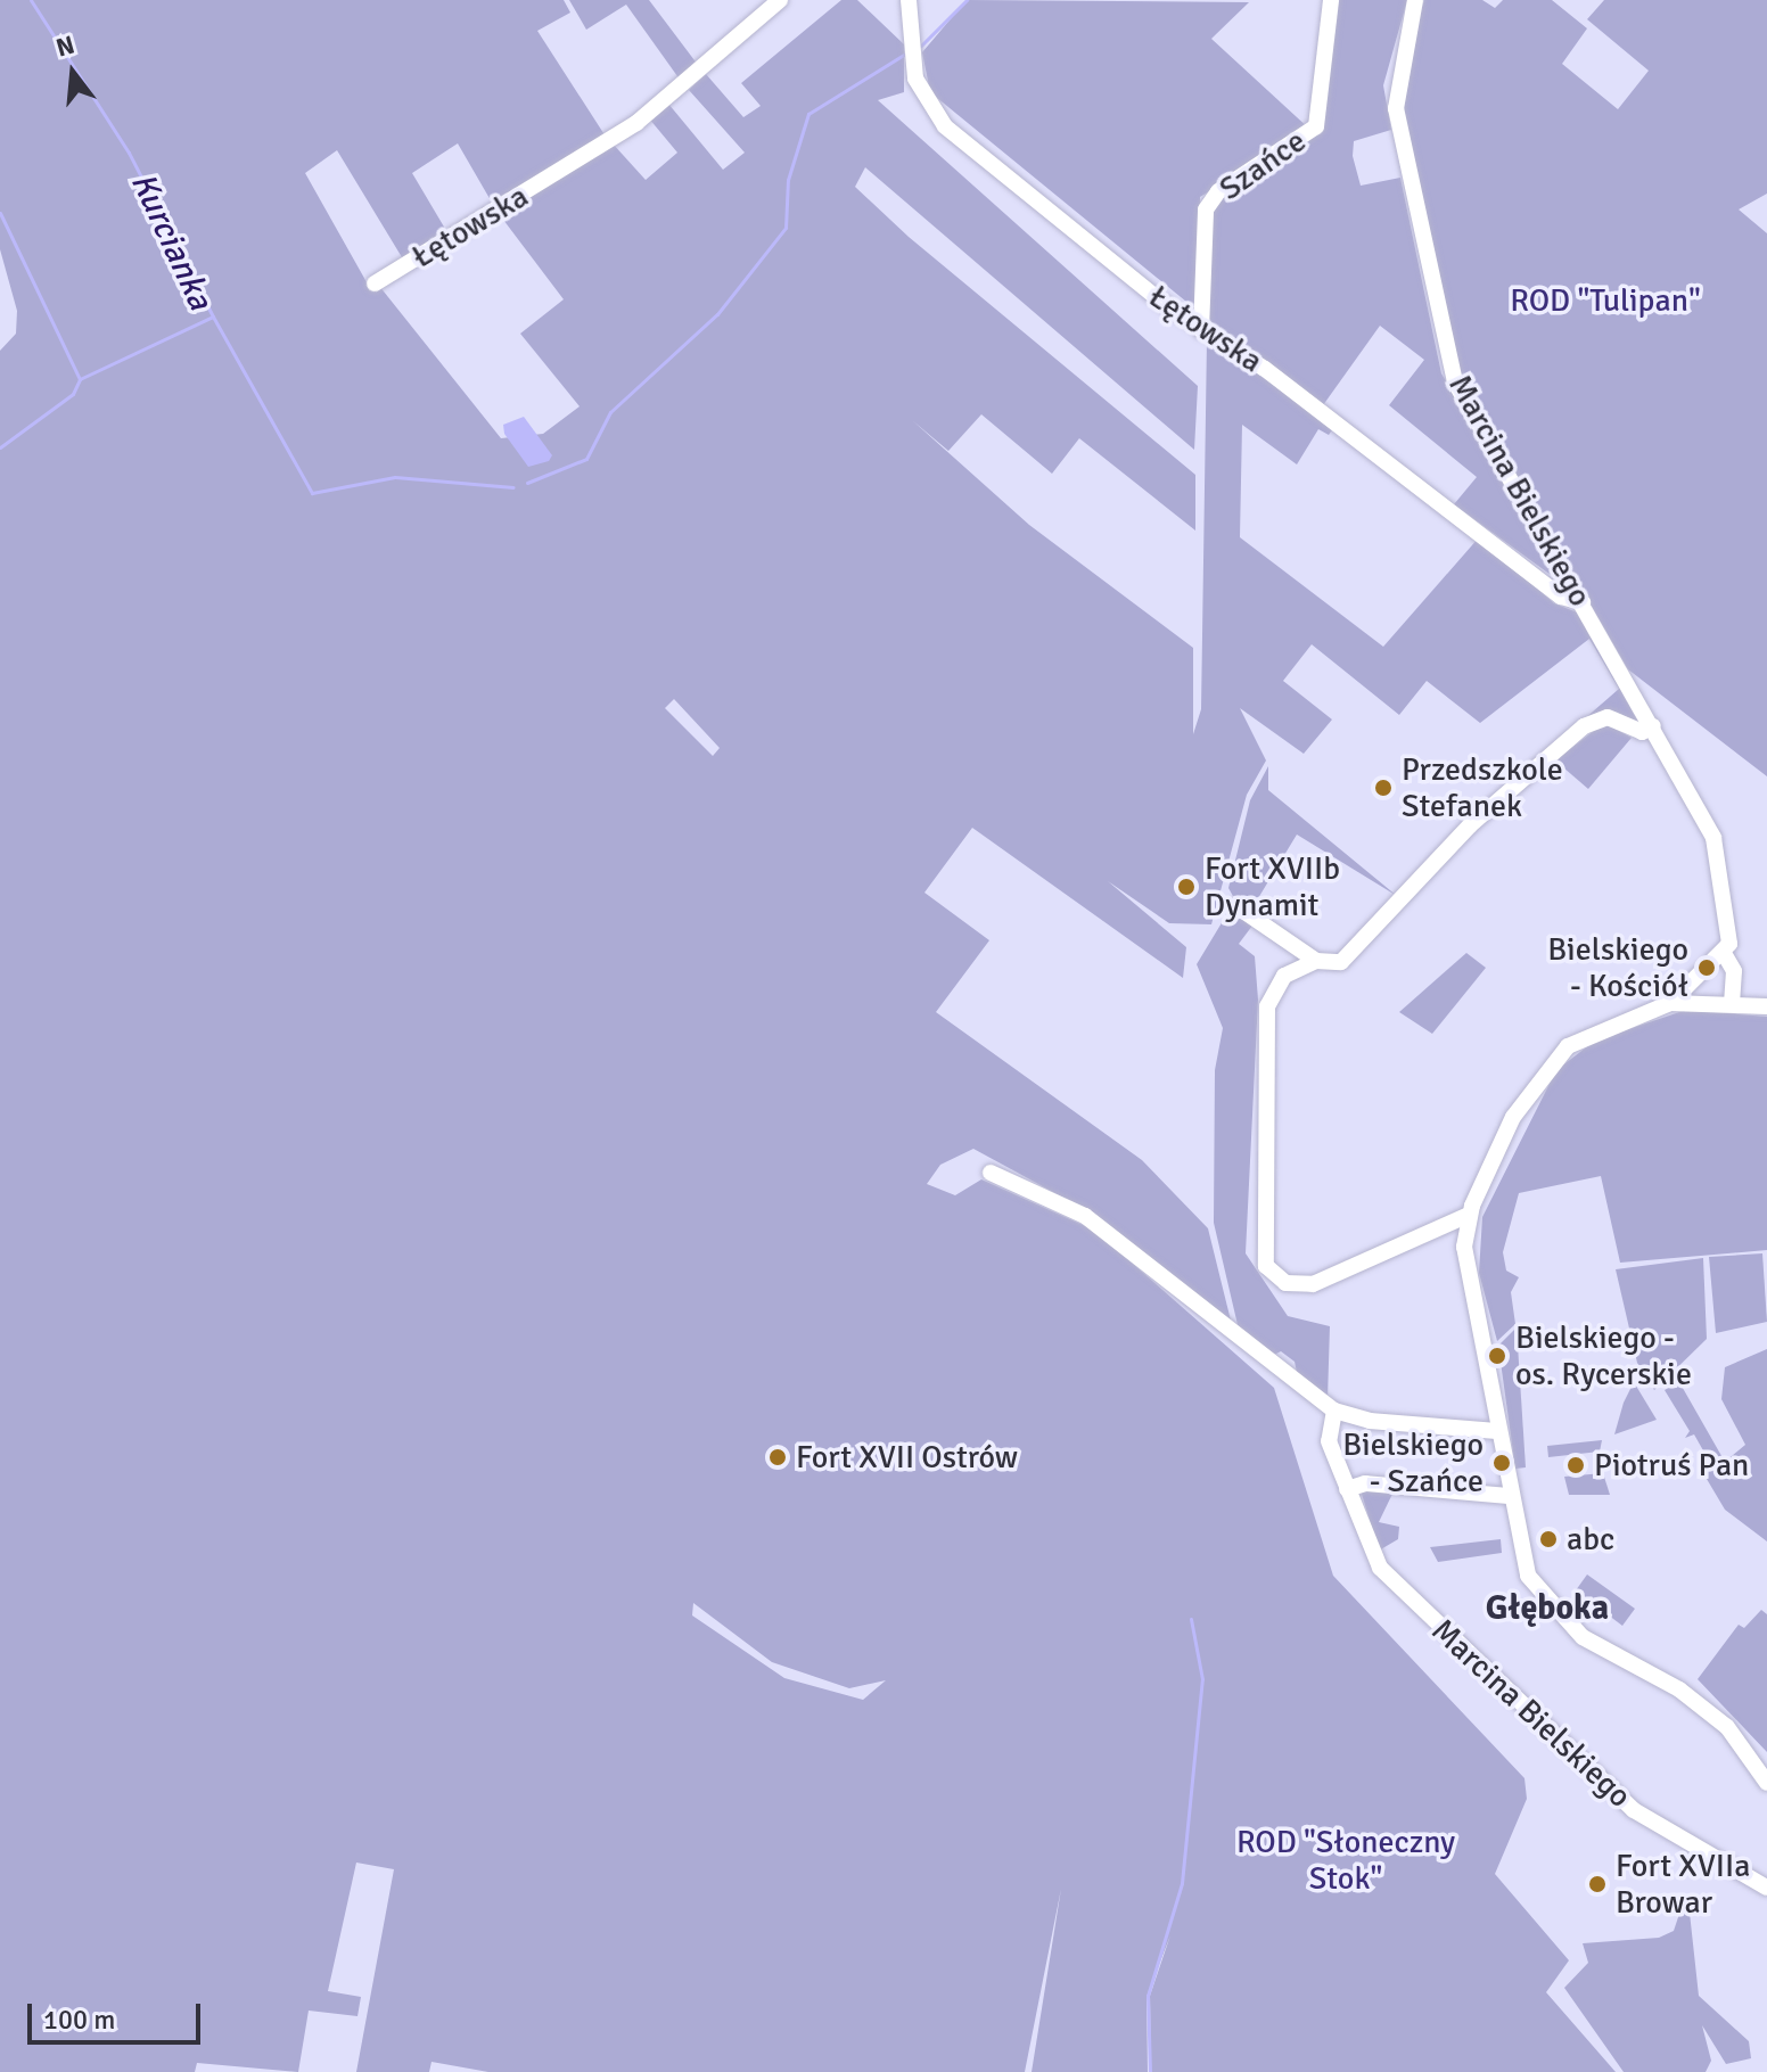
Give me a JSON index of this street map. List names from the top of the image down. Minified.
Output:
{"streets":{"street":["Szańce","Łętowska","Marcina Bielskiego"]},"crossings":[["Szańce","Łętowska"],["Łętowska","Marcina Bielskiego"]],"districts":["Głęboka"],"water":["Kurcianka"],"parks":["ROD \"Tulipan\"","ROD \"Słoneczny Stok\""],"places":["Przedszkole Stefanek","Fort XVIIb Dynamit","Bielskiego - Kościół","Bielskiego - os. Rycerskie","Fort XVII Ostrów","Bielskiego - Szańce","Piotruś Pan","abc","Fort XVIIa Browar"],"scale_bar":"100 m","north":"top"}
